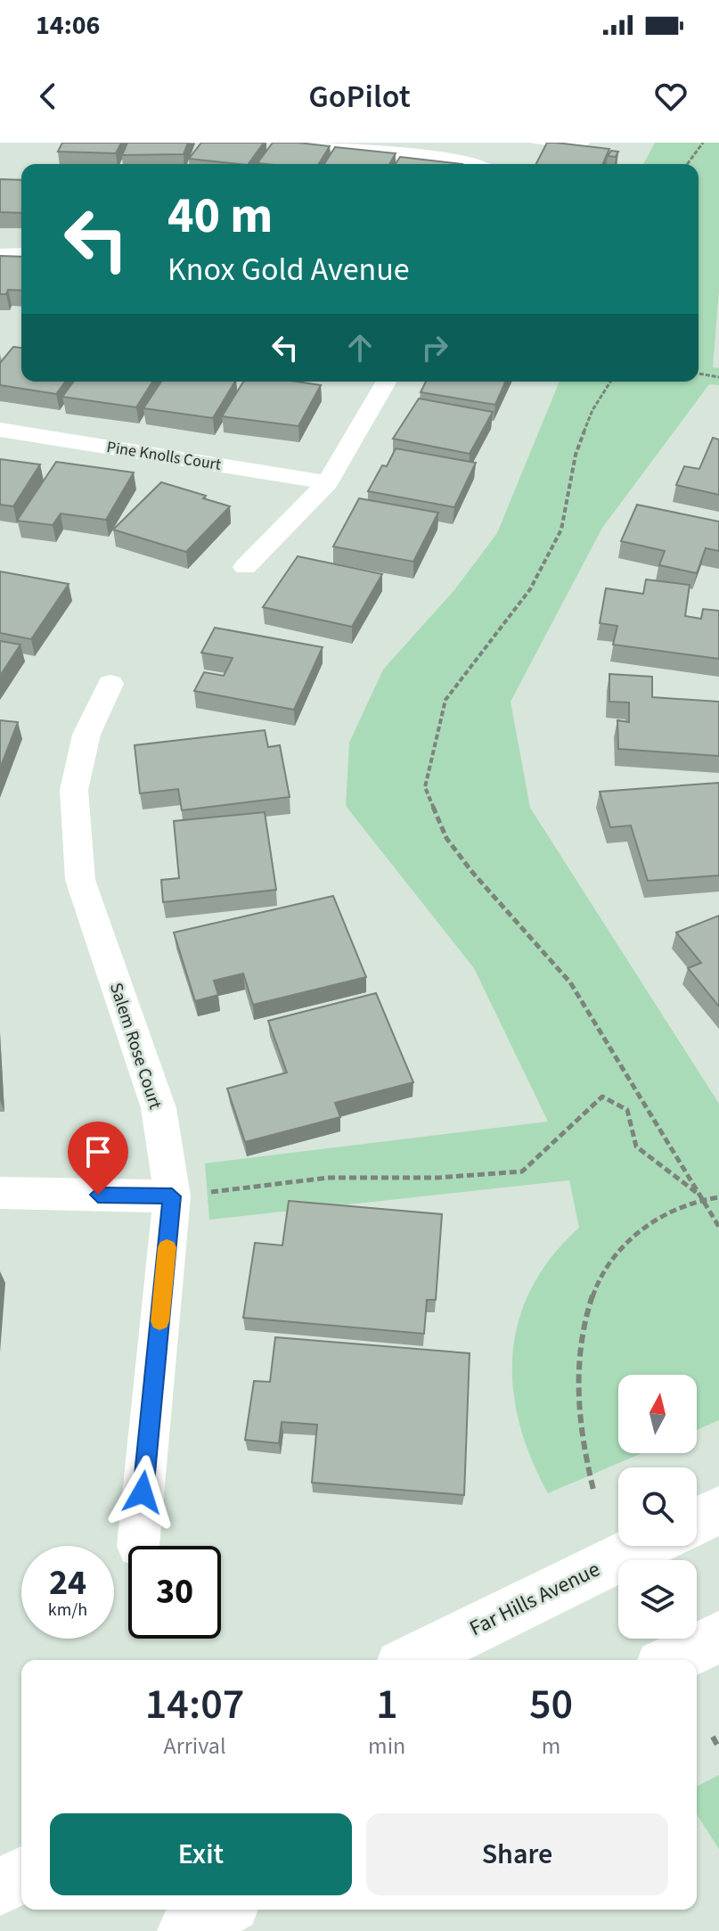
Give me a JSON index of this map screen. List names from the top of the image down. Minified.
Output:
{"streets":{"main road":["Far Hills Avenue"],"street":["Pine Knolls Court","Salem Rose Court"]},"north":"top","page":{"status":"14:06","header":"GoPilot","turn":["40 m","Knox Gold Avenue"],"speed":"24 km/h","limit":"30","eta":["14:07","Arrival","1","min","50","m"],"buttons":["Exit","Share"]}}
